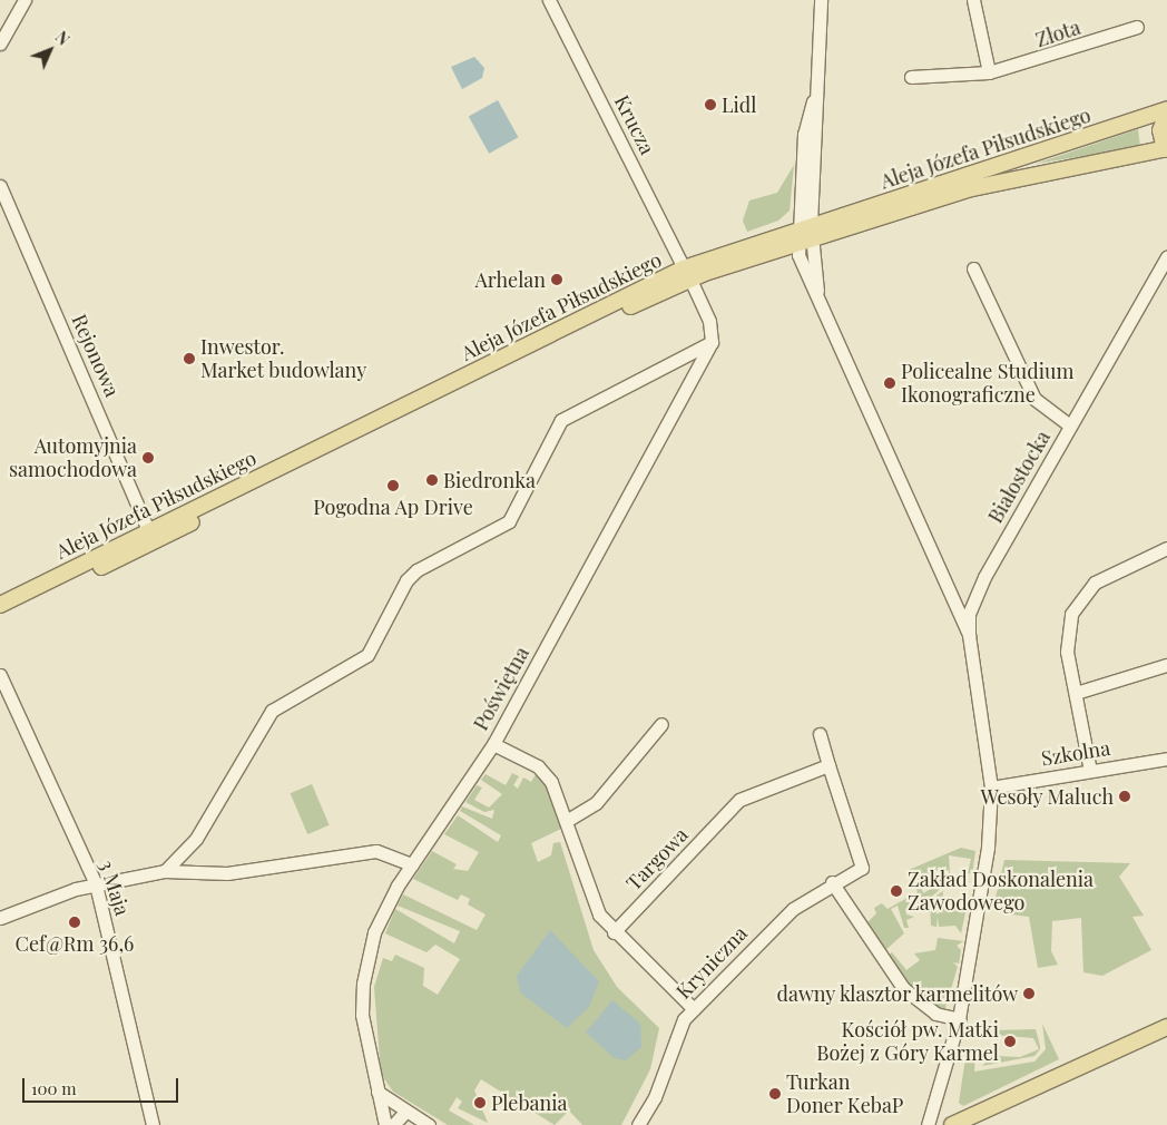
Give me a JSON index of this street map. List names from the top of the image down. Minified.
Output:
{"streets":{"main road":["Aleja Józefa Piłsudskiego"],"street":["Złota","Krucza","Rejonowa","Białostocka","Poświętna","Szkolna","Targowa","3 Maja","Kryniczna"]},"crossings":[["Krucza","Aleja Józefa Piłsudskiego"],["Aleja Józefa Piłsudskiego","Rejonowa"],["Targowa","Kryniczna"]],"places":["Lidl","Arhelan","Inwestor. Market budowlany","Policealne Studium Ikonograficzne","Automyjnia samochodowa","Biedronka","Pogodna Ap Drive","Wesoły Maluch","Zakład Doskonalenia Zawodowego","Cef@Rm 36,6","dawny klasztor karmelitów","Kościół pw. Matki Bożej z Góry Karmel","Turkan Doner KebaP","Plebania"],"scale_bar":"100 m","north":"top right"}
